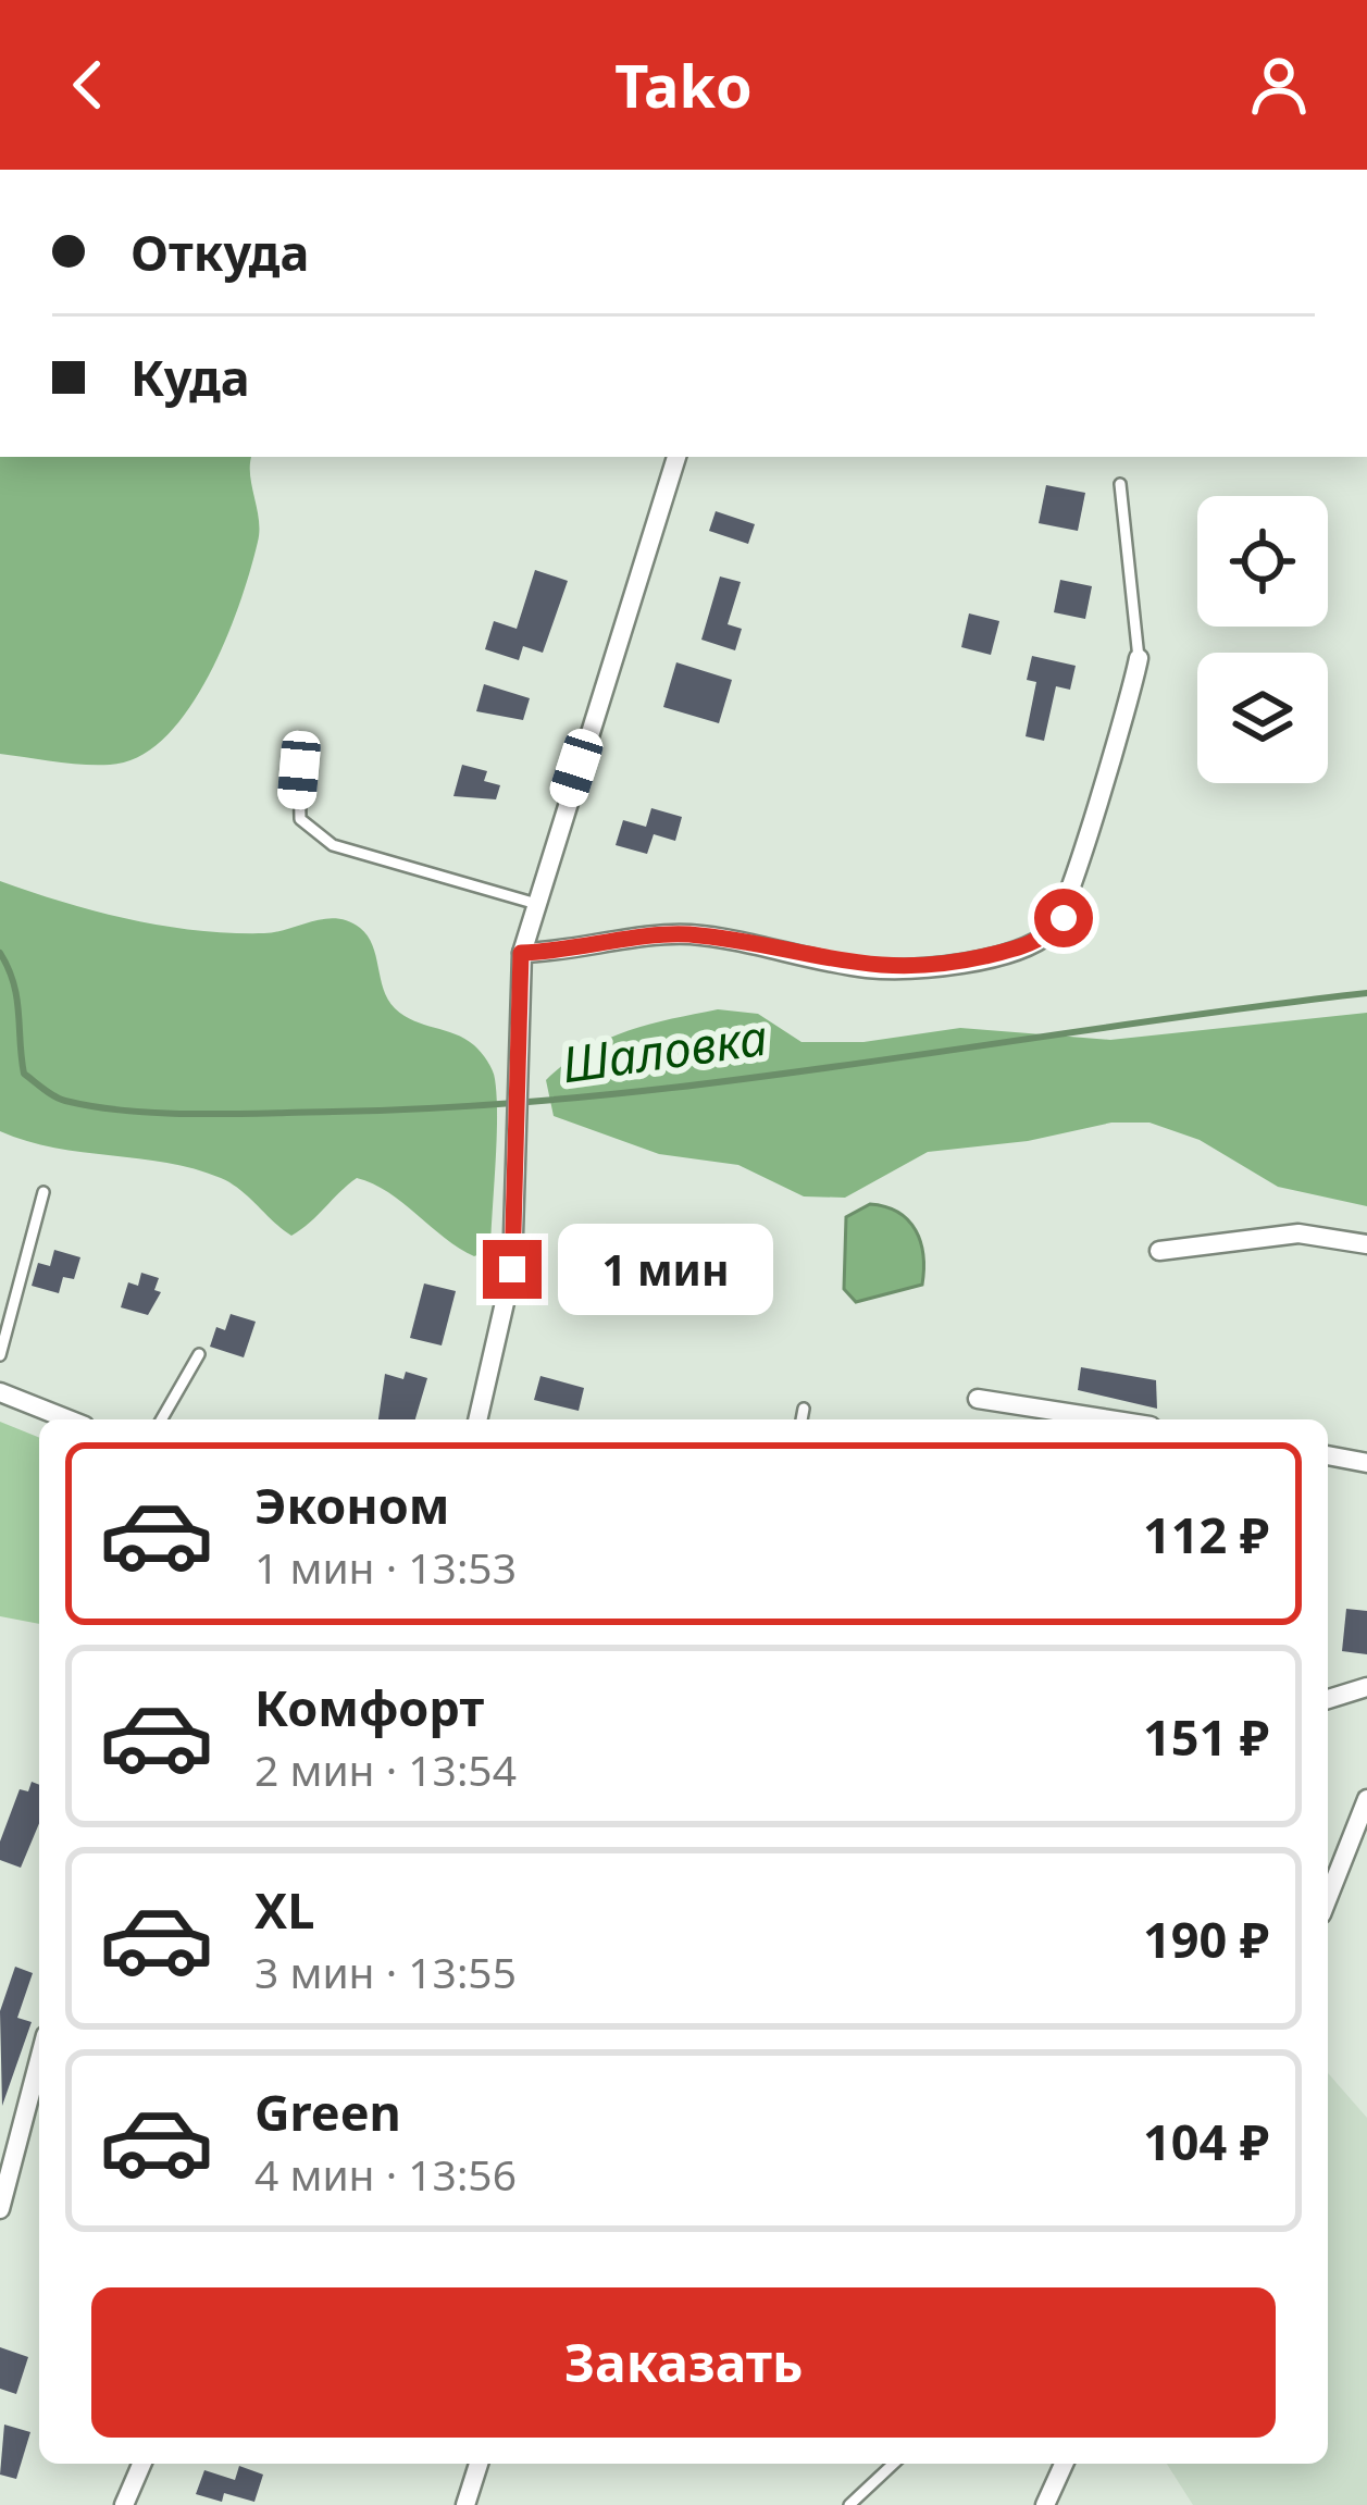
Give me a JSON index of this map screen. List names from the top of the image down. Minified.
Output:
{"water":["Шаловка"],"page":{"header":"Tako","banner":["Откуда","Куда"],"bubble":"1 мин","list":[{"name":"Эконом","note":"1 мин · 13:53","value":"112 ₽"},{"name":"Комфорт","note":"2 мин · 13:54","value":"151 ₽"},{"name":"XL","note":"3 мин · 13:55","value":"190 ₽"},{"name":"Green","note":"4 мин · 13:56","value":"104 ₽"}],"buttons":"Заказать"}}
